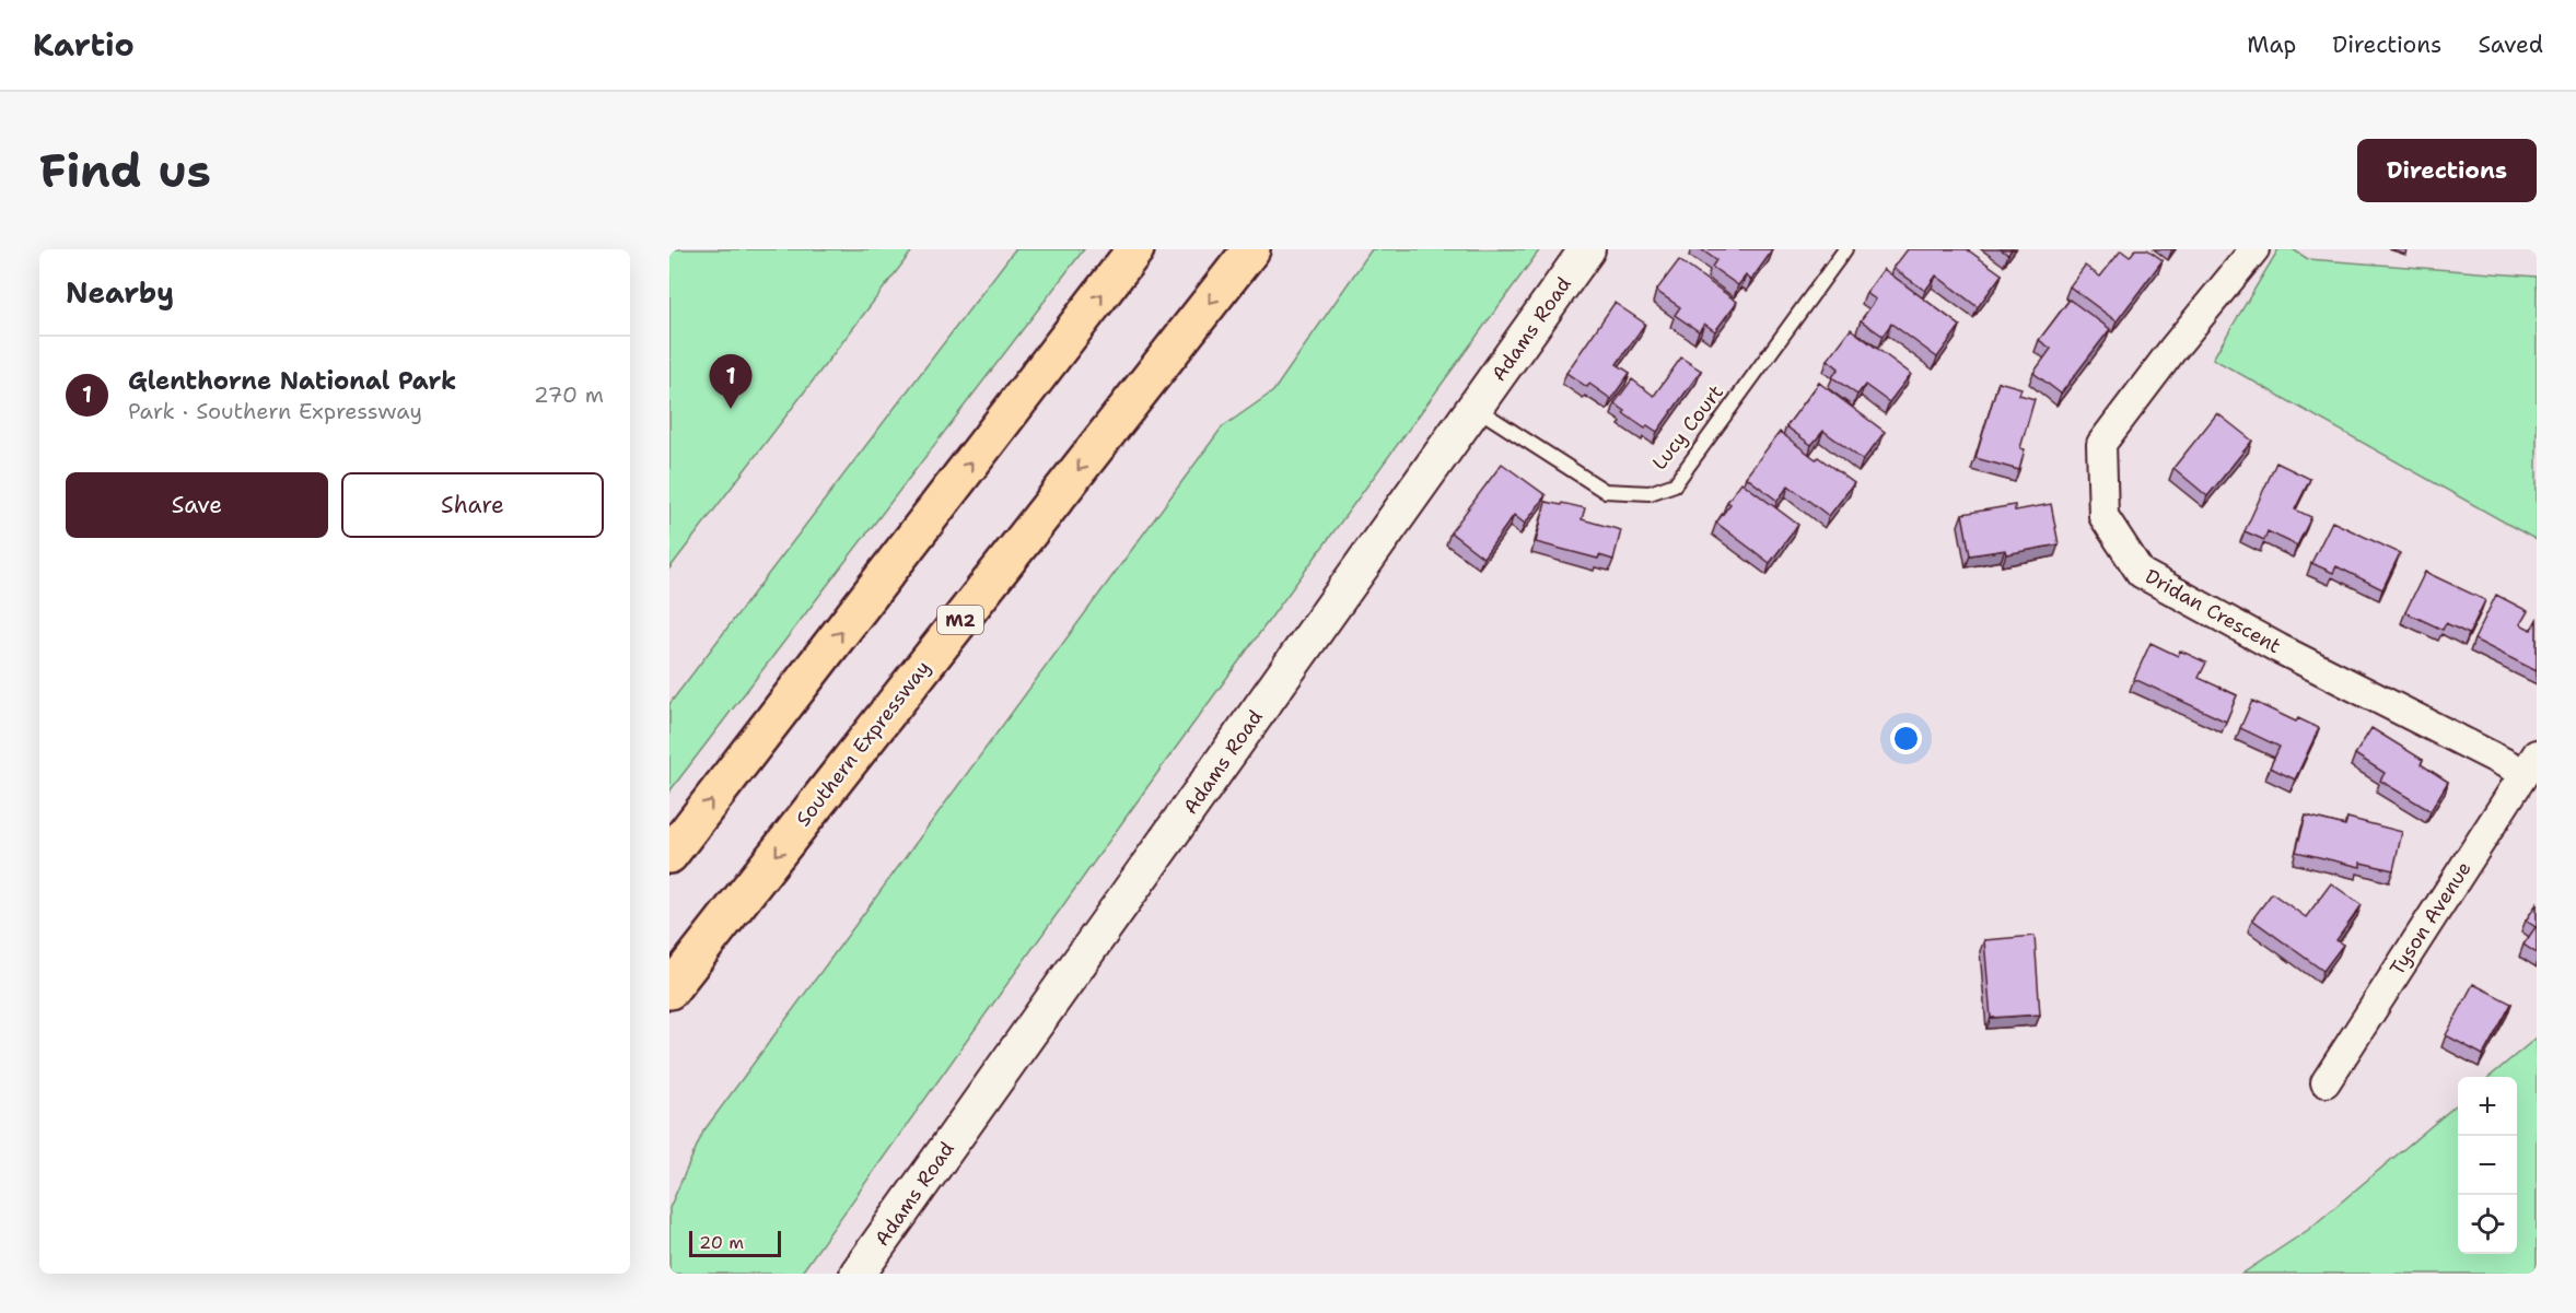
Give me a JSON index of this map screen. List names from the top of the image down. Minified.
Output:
{"streets":{"highway":["M2","Southern Expressway"],"street":["Adams Road","Dridan Crescent","Tyson Avenue"],"lane":["Lucy Court"]},"crossings":[["Adams Road","Lucy Court"],["Dridan Crescent","Tyson Avenue"]],"scale_bar":"20 m","page":{"header":"Kartio","nav":["Map","Directions","Saved"],"buttons":["Directions",["Save","Share"]],"title":"Find us","heading":"Nearby","list":[{"mark":"1","name":"Glenthorne National Park","note":"Park · Southern Expressway","value":"270 m"}],"pins":"1","map_buttons":["+","−"],"scale":"20 m"}}
